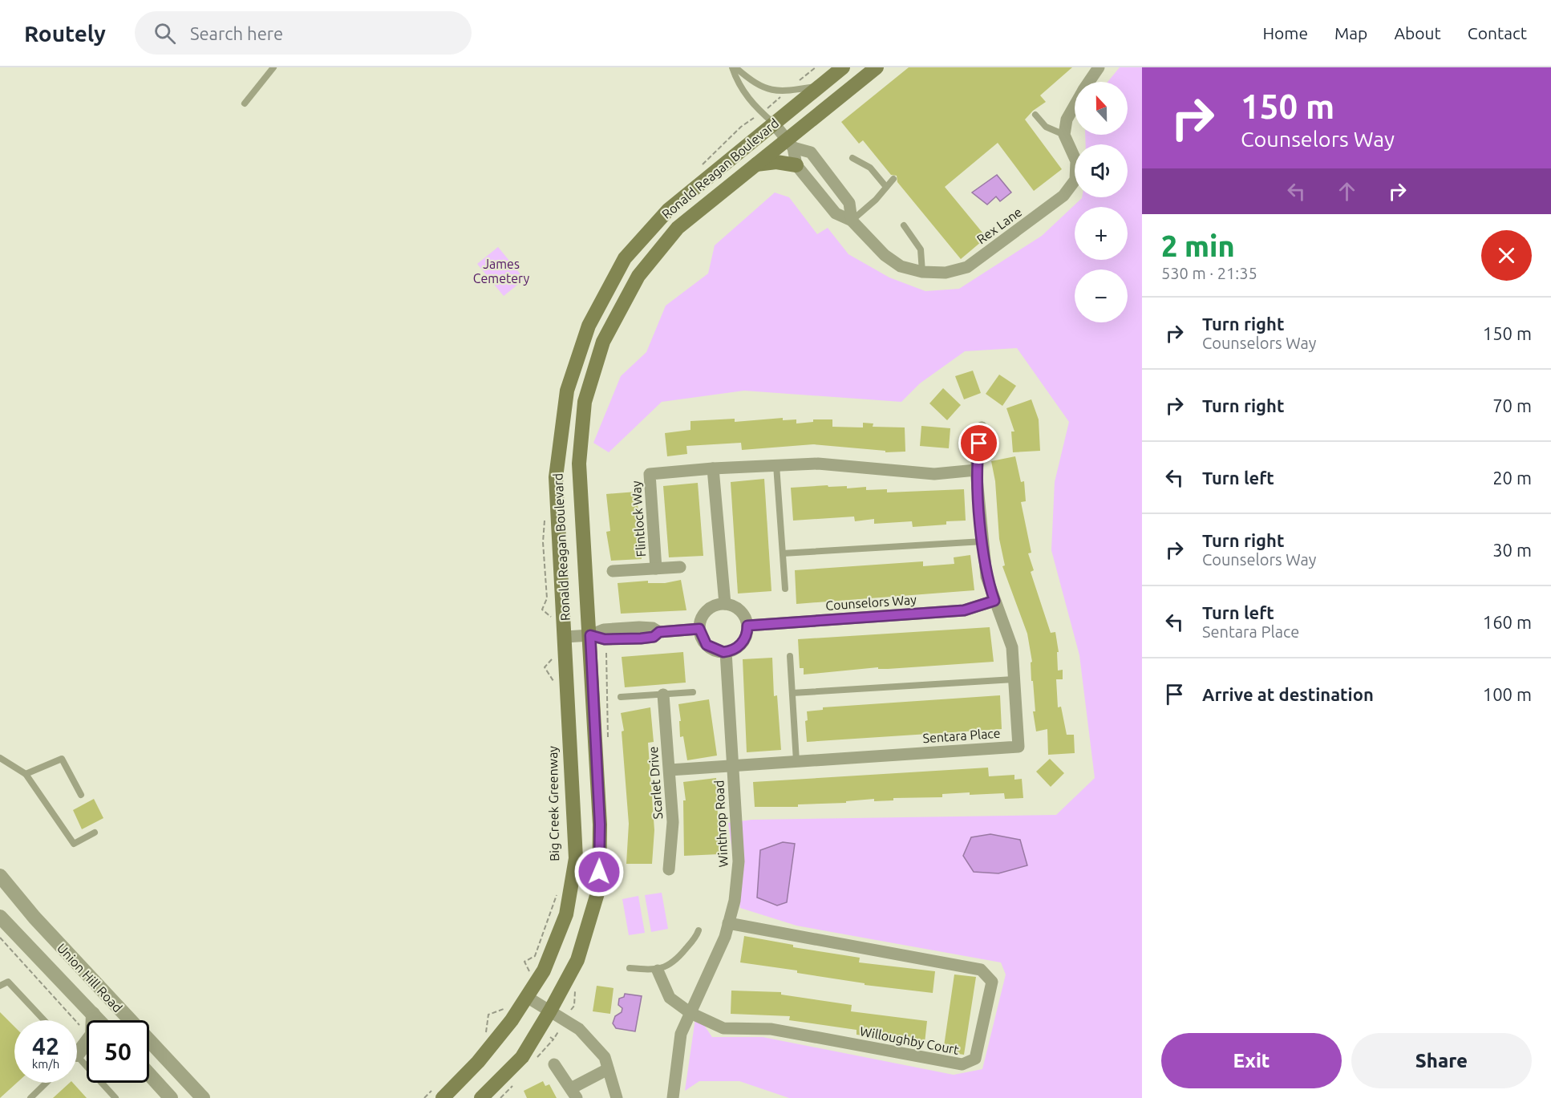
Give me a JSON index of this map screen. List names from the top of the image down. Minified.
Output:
{"streets":{"main road":["Ronald Reagan Boulevard"],"street":["Rex Lane","Flintlock Way","Counselors Way","Sentara Place","Scarlet Drive","Winthrop Road","Union Hill Road","Willoughby Court"]},"crossings":[["Ronald Reagan Boulevard","Rex Lane"],["Counselors Way","Sentara Place"],["Counselors Way","Winthrop Road"],["Sentara Place","Scarlet Drive"],["Sentara Place","Winthrop Road"],["Winthrop Road","Willoughby Court"]],"parks":["James Cemetery"],"north":"top","page":{"header":"Routely","search":"Search here","nav":["Home","Map","About","Contact"],"turn":["150 m","Counselors Way"],"map_buttons":["+","−"],"heading":["2 min","530 m · 21:35"],"list":[{"name":"Turn right","note":"Counselors Way","value":"150 m"},{"name":"Turn right","value":"70 m"},{"name":"Turn left","value":"20 m"},{"name":"Turn right","note":"Counselors Way","value":"30 m"},{"name":"Turn left","note":"Sentara Place","value":"160 m"},{"name":"Arrive at destination","value":"100 m"}],"speed":"42 km/h","limit":"50","buttons":["Exit","Share"]}}
